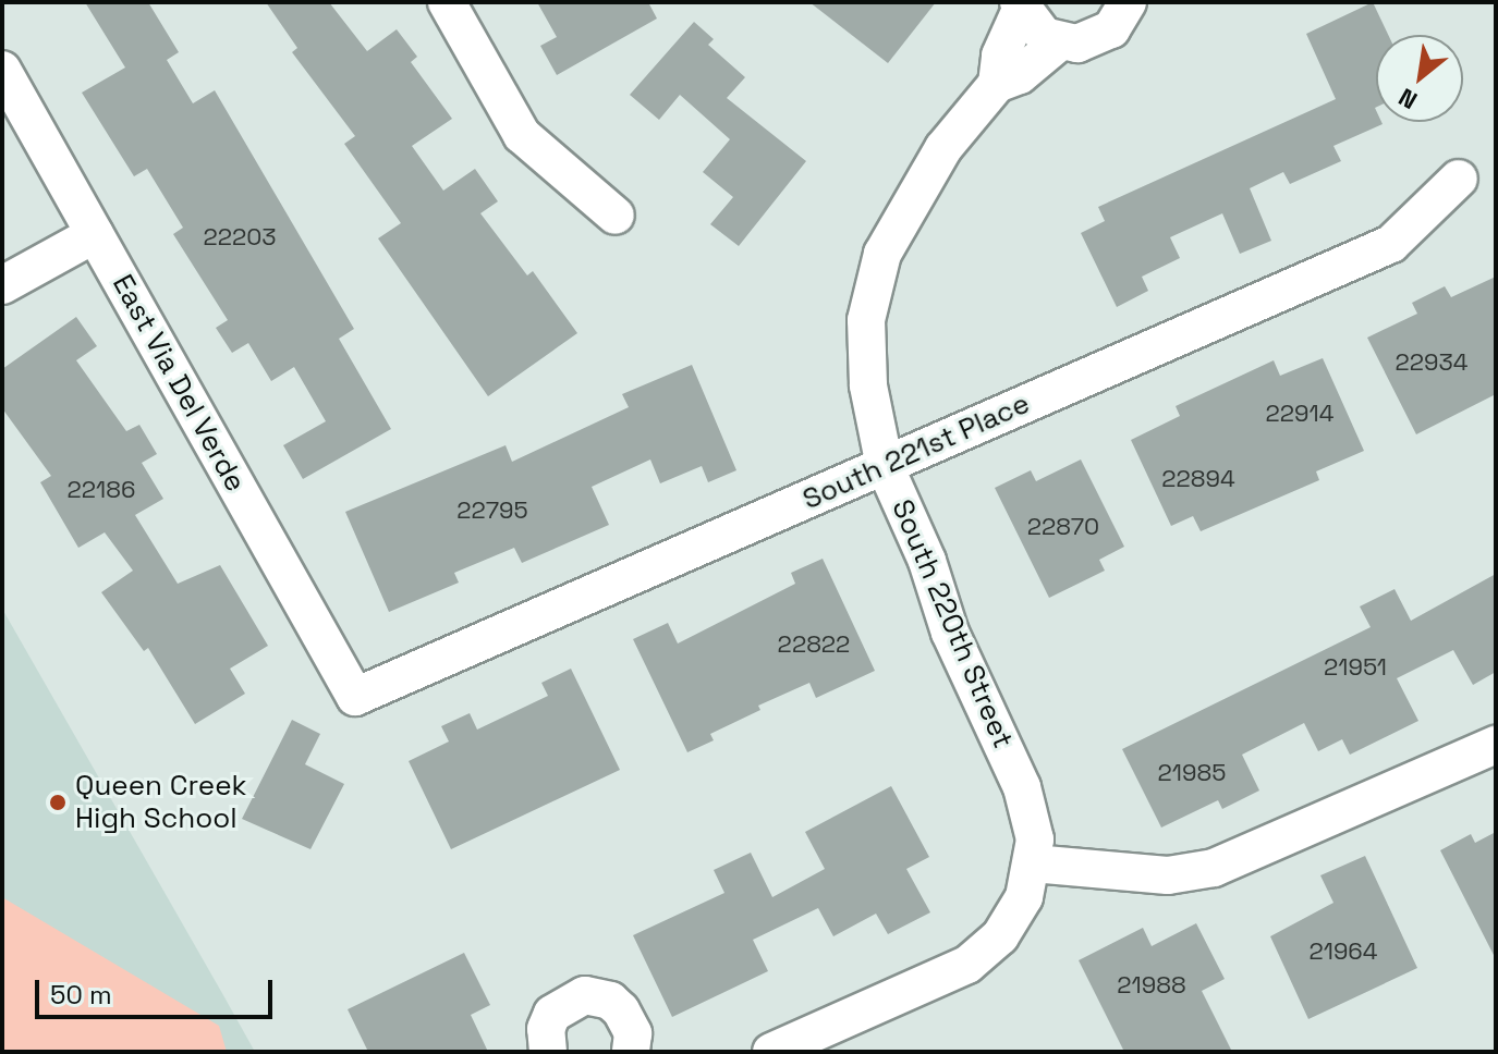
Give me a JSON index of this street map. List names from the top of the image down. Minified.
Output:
{"streets":{"street":["East Via Del Verde","South 221st Place","South 220th Street"]},"crossings":[["East Via Del Verde","South 221st Place"],["South 221st Place","South 220th Street"]],"places":["Queen Creek High School"],"house_numbers":["22203","22934","22914","22894","22186","22795","22870","22822","21951","21985","21964","21988"],"scale_bar":"50 m","north":"bottom left"}
